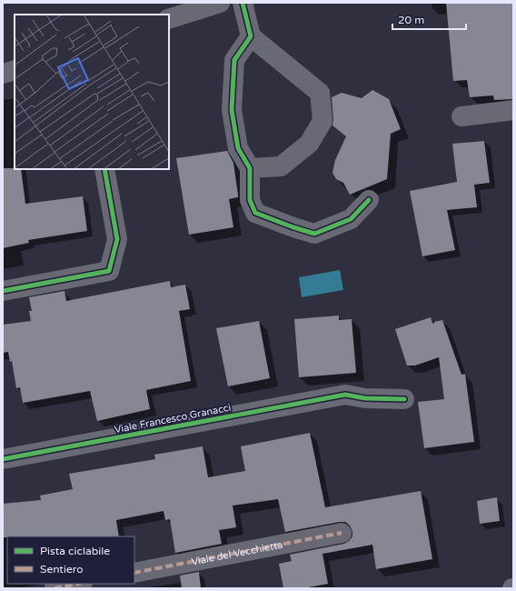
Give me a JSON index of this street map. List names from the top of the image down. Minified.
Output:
{"streets":{"street":["Viale Francesco Granacci","Viale del Vecchietta"]},"legend":["Pista ciclabile","Sentiero"],"scale_bar":"20 m"}
